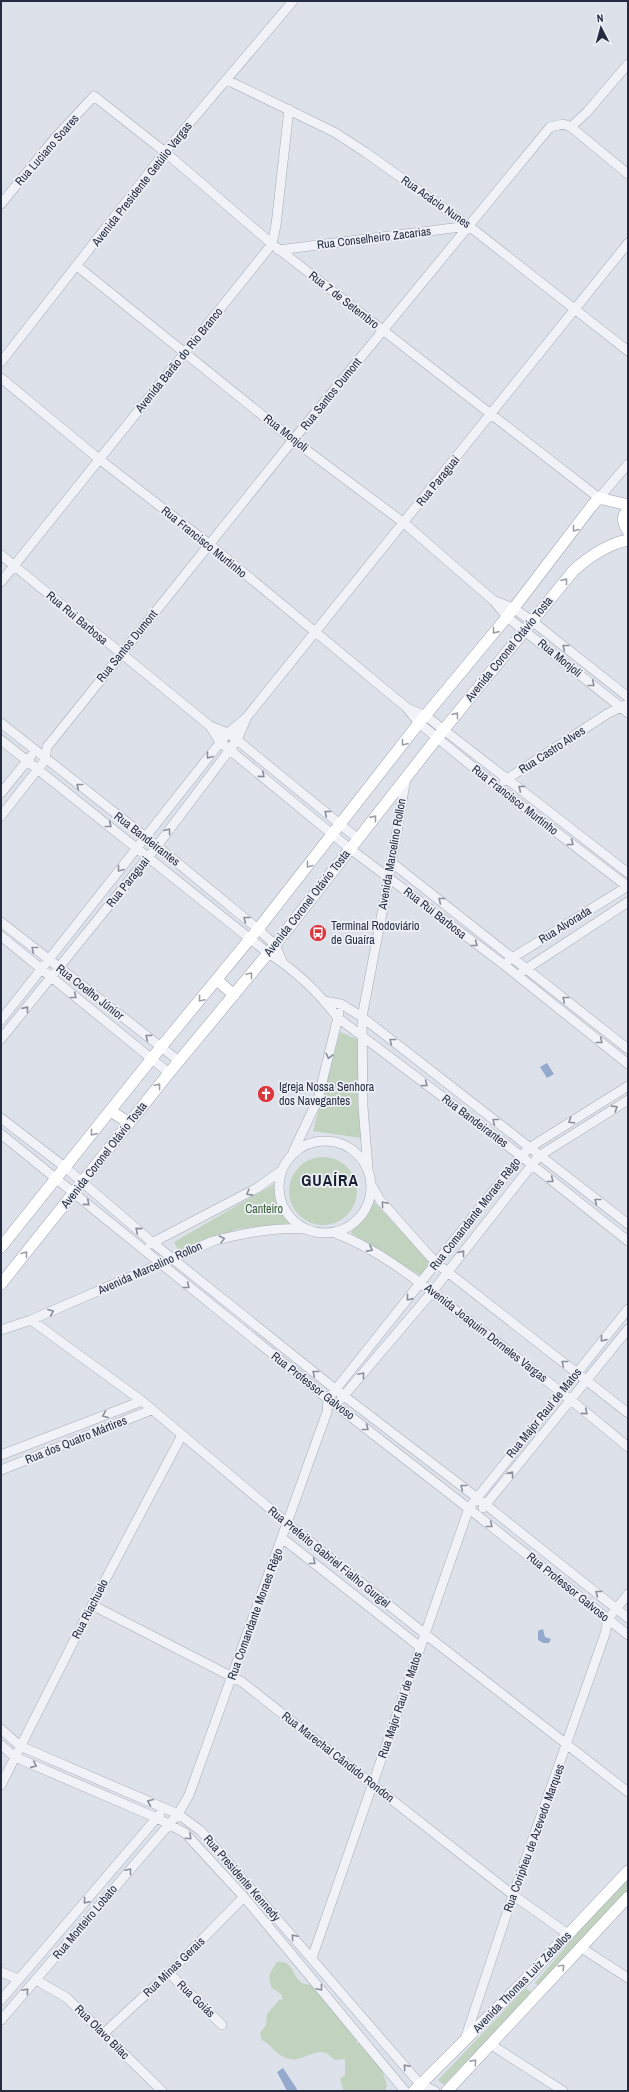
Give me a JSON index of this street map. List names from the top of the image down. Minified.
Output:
{"streets":{"main road":["Avenida Coronel Otávio Tosta","Avenida Thomas Luiz Zeballos"],"street":["Rua Luciano Soares","Avenida Presidente Getúlio Vargas","Rua Acácio Nunes","Rua Conselheiro Zacarias","Rua 7 de Setembro","Avenida Barão do Rio Branco","Rua Santos Dumont","Rua Monjoli","Rua Paraguai","Rua Francisco Murtinho","Rua Rui Barbosa","Rua Castro Alves","Rua Bandeirantes","Avenida Marcelino Rollon","Rua Alvorada","Rua Coelho Júnior","Rua Comandante Moraes Rêgo","Avenida Joaquim Dorneles Vargas","Rua Professor Galvoso","Rua Major Raul de Matos","Rua dos Quatro Mártires","Rua Prefeito Gabriel Fialho Gurgel","Rua Riachuelo","Rua Marechal Cândido Rondon","Rua Coripheu de Azevedo Marques","Rua Presidente Kennedy","Rua Monteiro Lobato","Rua Minas Gerais","Rua Goiás","Rua Olavo Bilac"]},"crossings":[["Rua Luciano Soares","Rua 7 de Setembro"],["Avenida Presidente Getúlio Vargas","Rua Acácio Nunes"],["Avenida Presidente Getúlio Vargas","Rua 7 de Setembro"],["Avenida Presidente Getúlio Vargas","Rua Monjoli"],["Rua Acácio Nunes","Rua Conselheiro Zacarias"],["Rua Acácio Nunes","Avenida Barão do Rio Branco"],["Rua Acácio Nunes","Rua Santos Dumont"],["Rua Acácio Nunes","Rua Paraguai"],["Rua Conselheiro Zacarias","Rua 7 de Setembro"],["Rua Conselheiro Zacarias","Avenida Barão do Rio Branco"],["Rua Conselheiro Zacarias","Rua Santos Dumont"],["Rua 7 de Setembro","Avenida Barão do Rio Branco"],["Rua 7 de Setembro","Rua Santos Dumont"],["Rua 7 de Setembro","Rua Paraguai"],["Rua 7 de Setembro","Avenida Coronel Otávio Tosta"],["Avenida Barão do Rio Branco","Rua Monjoli"],["Avenida Barão do Rio Branco","Rua Francisco Murtinho"],["Avenida Barão do Rio Branco","Rua Rui Barbosa"],["Rua Santos Dumont","Rua Monjoli"],["Rua Santos Dumont","Rua Francisco Murtinho"],["Rua Santos Dumont","Rua Rui Barbosa"],["Rua Monjoli","Rua Paraguai"],["Rua Monjoli","Avenida Coronel Otávio Tosta"],["Rua Monjoli","Rua Castro Alves"],["Rua Paraguai","Rua Francisco Murtinho"],["Rua Paraguai","Rua Rui Barbosa"],["Rua Paraguai","Rua Bandeirantes"],["Rua Paraguai","Rua Coelho Júnior"],["Rua Francisco Murtinho","Avenida Coronel Otávio Tosta"],["Rua Francisco Murtinho","Rua Castro Alves"],["Rua Francisco Murtinho","Rua Alvorada"],["Rua Rui Barbosa","Avenida Coronel Otávio Tosta"],["Rua Rui Barbosa","Avenida Marcelino Rollon"],["Rua Rui Barbosa","Rua Alvorada"],["Avenida Coronel Otávio Tosta","Rua Bandeirantes"],["Avenida Coronel Otávio Tosta","Avenida Marcelino Rollon"],["Avenida Coronel Otávio Tosta","Rua Coelho Júnior"],["Avenida Coronel Otávio Tosta","Rua Professor Galvoso"],["Rua Bandeirantes","Avenida Marcelino Rollon"],["Rua Bandeirantes","Rua Comandante Moraes Rêgo"],["Avenida Marcelino Rollon","Avenida Joaquim Dorneles Vargas"],["Avenida Marcelino Rollon","Rua Professor Galvoso"],["Avenida Marcelino Rollon","Rua Prefeito Gabriel Fialho Gurgel"],["Rua Comandante Moraes Rêgo","Avenida Joaquim Dorneles Vargas"],["Rua Comandante Moraes Rêgo","Rua Professor Galvoso"],["Rua Comandante Moraes Rêgo","Rua Prefeito Gabriel Fialho Gurgel"],["Rua Comandante Moraes Rêgo","Rua Marechal Cândido Rondon"],["Rua Comandante Moraes Rêgo","Rua Presidente Kennedy"],["Rua Comandante Moraes Rêgo","Rua Monteiro Lobato"],["Avenida Joaquim Dorneles Vargas","Rua Major Raul de Matos"],["Rua Professor Galvoso","Rua Major Raul de Matos"],["Rua Professor Galvoso","Rua Coripheu de Azevedo Marques"],["Rua Major Raul de Matos","Rua Prefeito Gabriel Fialho Gurgel"],["Rua Major Raul de Matos","Rua Marechal Cândido Rondon"],["Rua Major Raul de Matos","Rua Presidente Kennedy"],["Rua dos Quatro Mártires","Rua Prefeito Gabriel Fialho Gurgel"],["Rua Prefeito Gabriel Fialho Gurgel","Rua Riachuelo"],["Rua Prefeito Gabriel Fialho Gurgel","Rua Coripheu de Azevedo Marques"],["Rua Riachuelo","Rua Marechal Cândido Rondon"],["Rua Riachuelo","Rua Presidente Kennedy"],["Rua Marechal Cândido Rondon","Rua Coripheu de Azevedo Marques"],["Rua Marechal Cândido Rondon","Avenida Thomas Luiz Zeballos"],["Rua Coripheu de Azevedo Marques","Avenida Thomas Luiz Zeballos"],["Rua Presidente Kennedy","Rua Monteiro Lobato"],["Rua Presidente Kennedy","Rua Minas Gerais"],["Rua Presidente Kennedy","Avenida Thomas Luiz Zeballos"],["Rua Monteiro Lobato","Rua Olavo Bilac"],["Rua Minas Gerais","Rua Goiás"],["Rua Minas Gerais","Rua Olavo Bilac"]],"districts":["GUAÍRA"],"parks":["Canteiro"],"places":{"bus stop":["Terminal Rodoviário de Guaíra"],"church":["Igreja Nossa Senhora dos Navegantes"]},"north":"top"}
